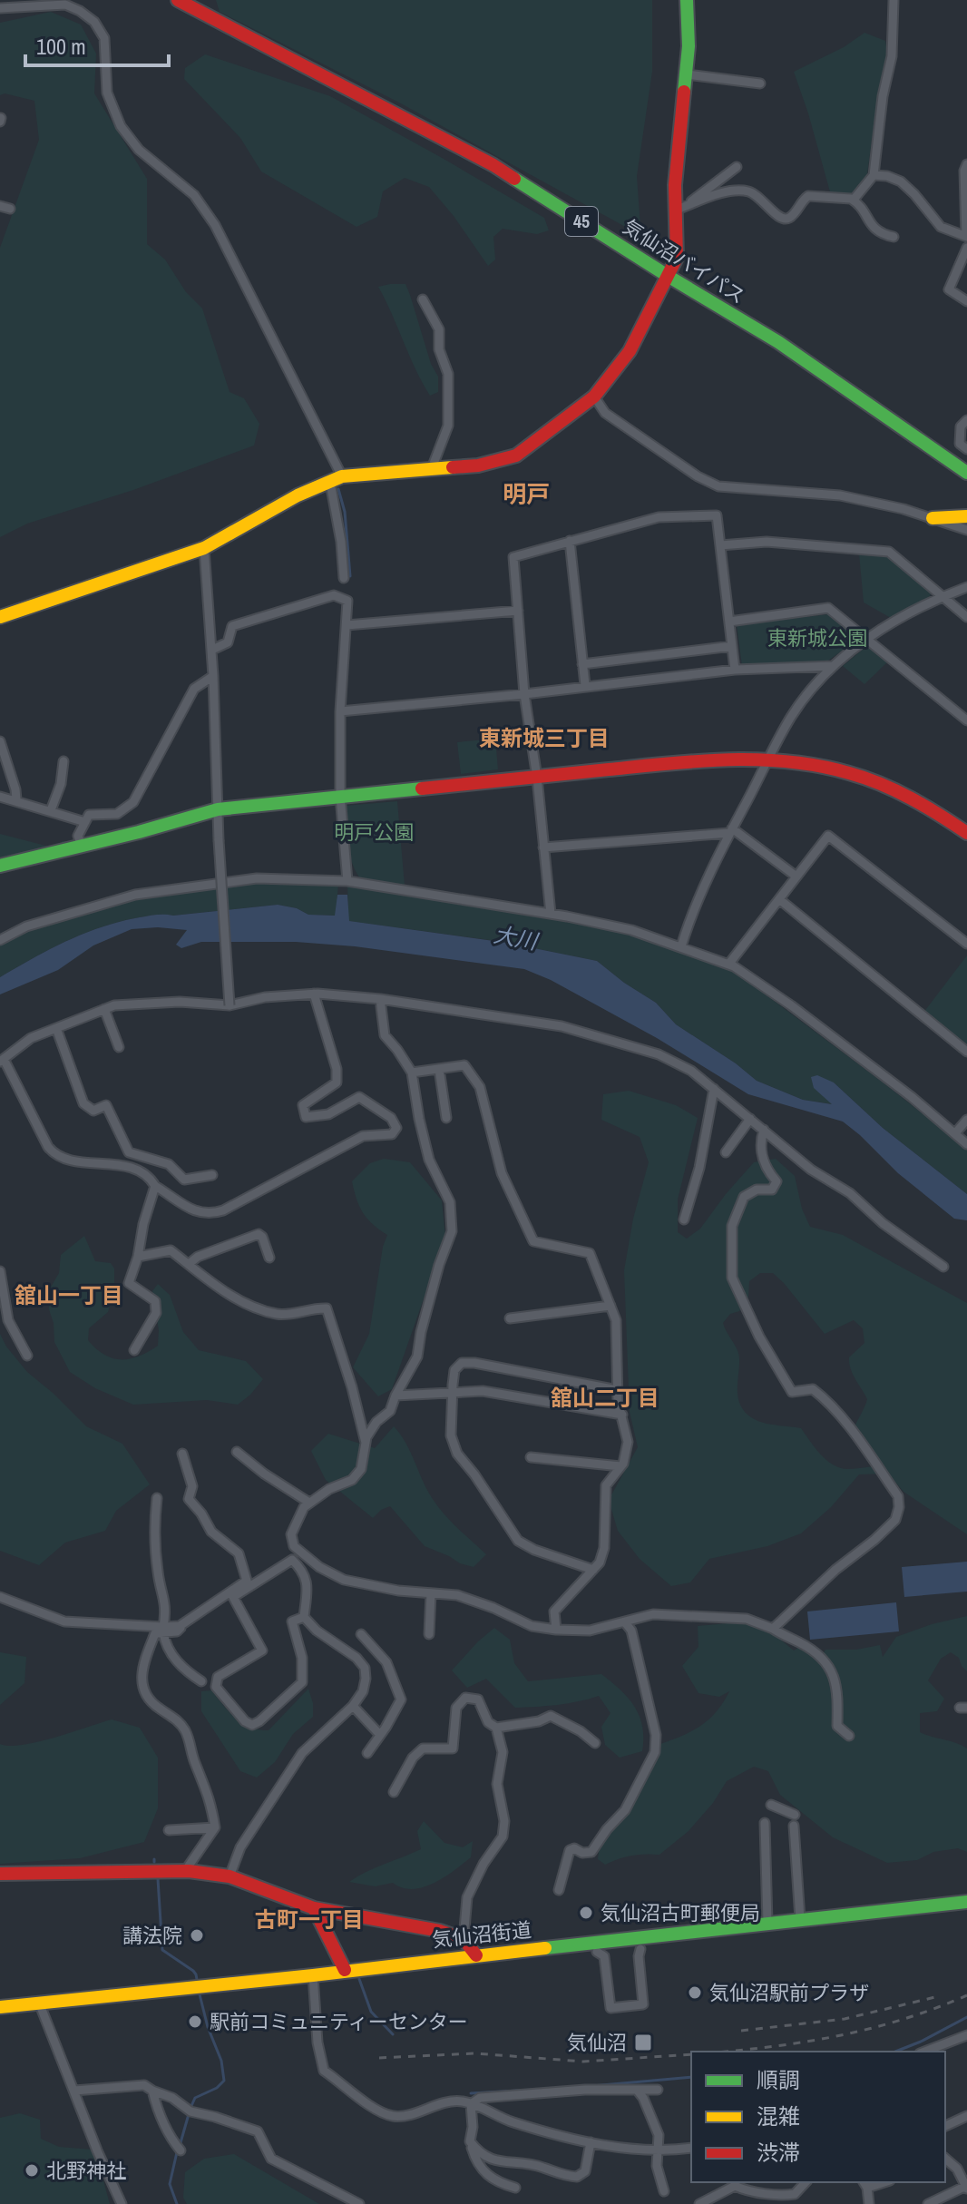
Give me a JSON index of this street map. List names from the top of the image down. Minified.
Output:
{"streets":{"main road":["45","気仙沼バイパス","気仙沼街道"]},"districts":["明戸","東新城三丁目","舘山一丁目","舘山二丁目","古町一丁目"],"water":["大川"],"parks":["東新城公園","明戸公園"],"places":{"other":["気仙沼古町郵便局","講法院","気仙沼駅前プラザ","駅前コミュニティーセンター","北野神社"],"transit":["気仙沼"]},"legend":["順調","混雑","渋滞"],"scale_bar":"100 m"}
